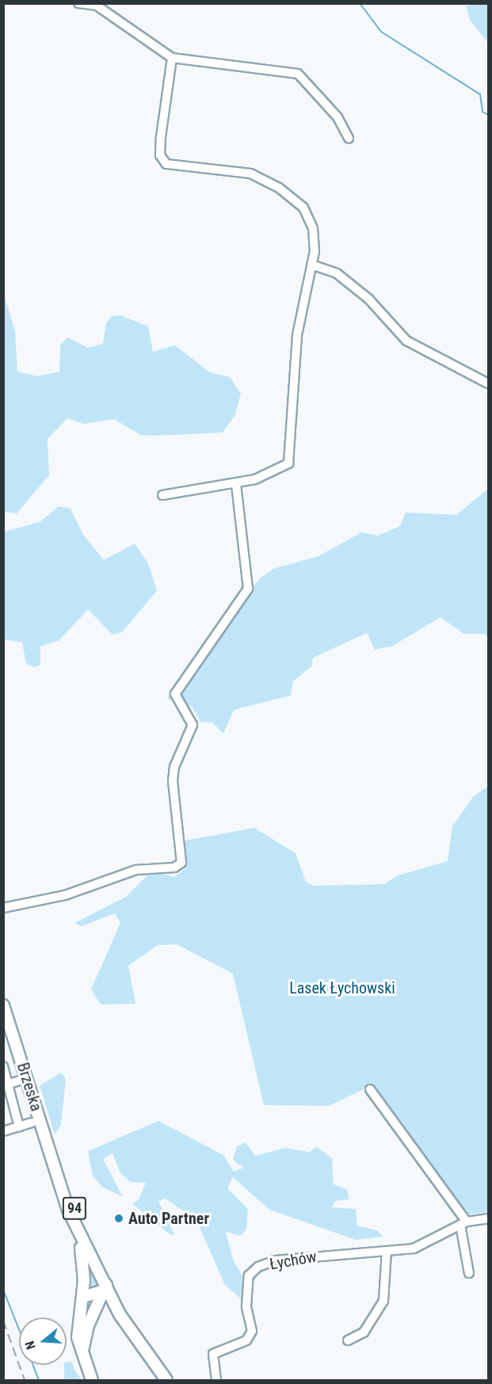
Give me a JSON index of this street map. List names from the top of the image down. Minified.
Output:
{"streets":{"main road":["Brzeska","94"],"street":["Łychów"]},"crossings":[["Brzeska","94"]],"parks":["Lasek Łychowski"],"places":["Auto Partner"],"north":"left"}
